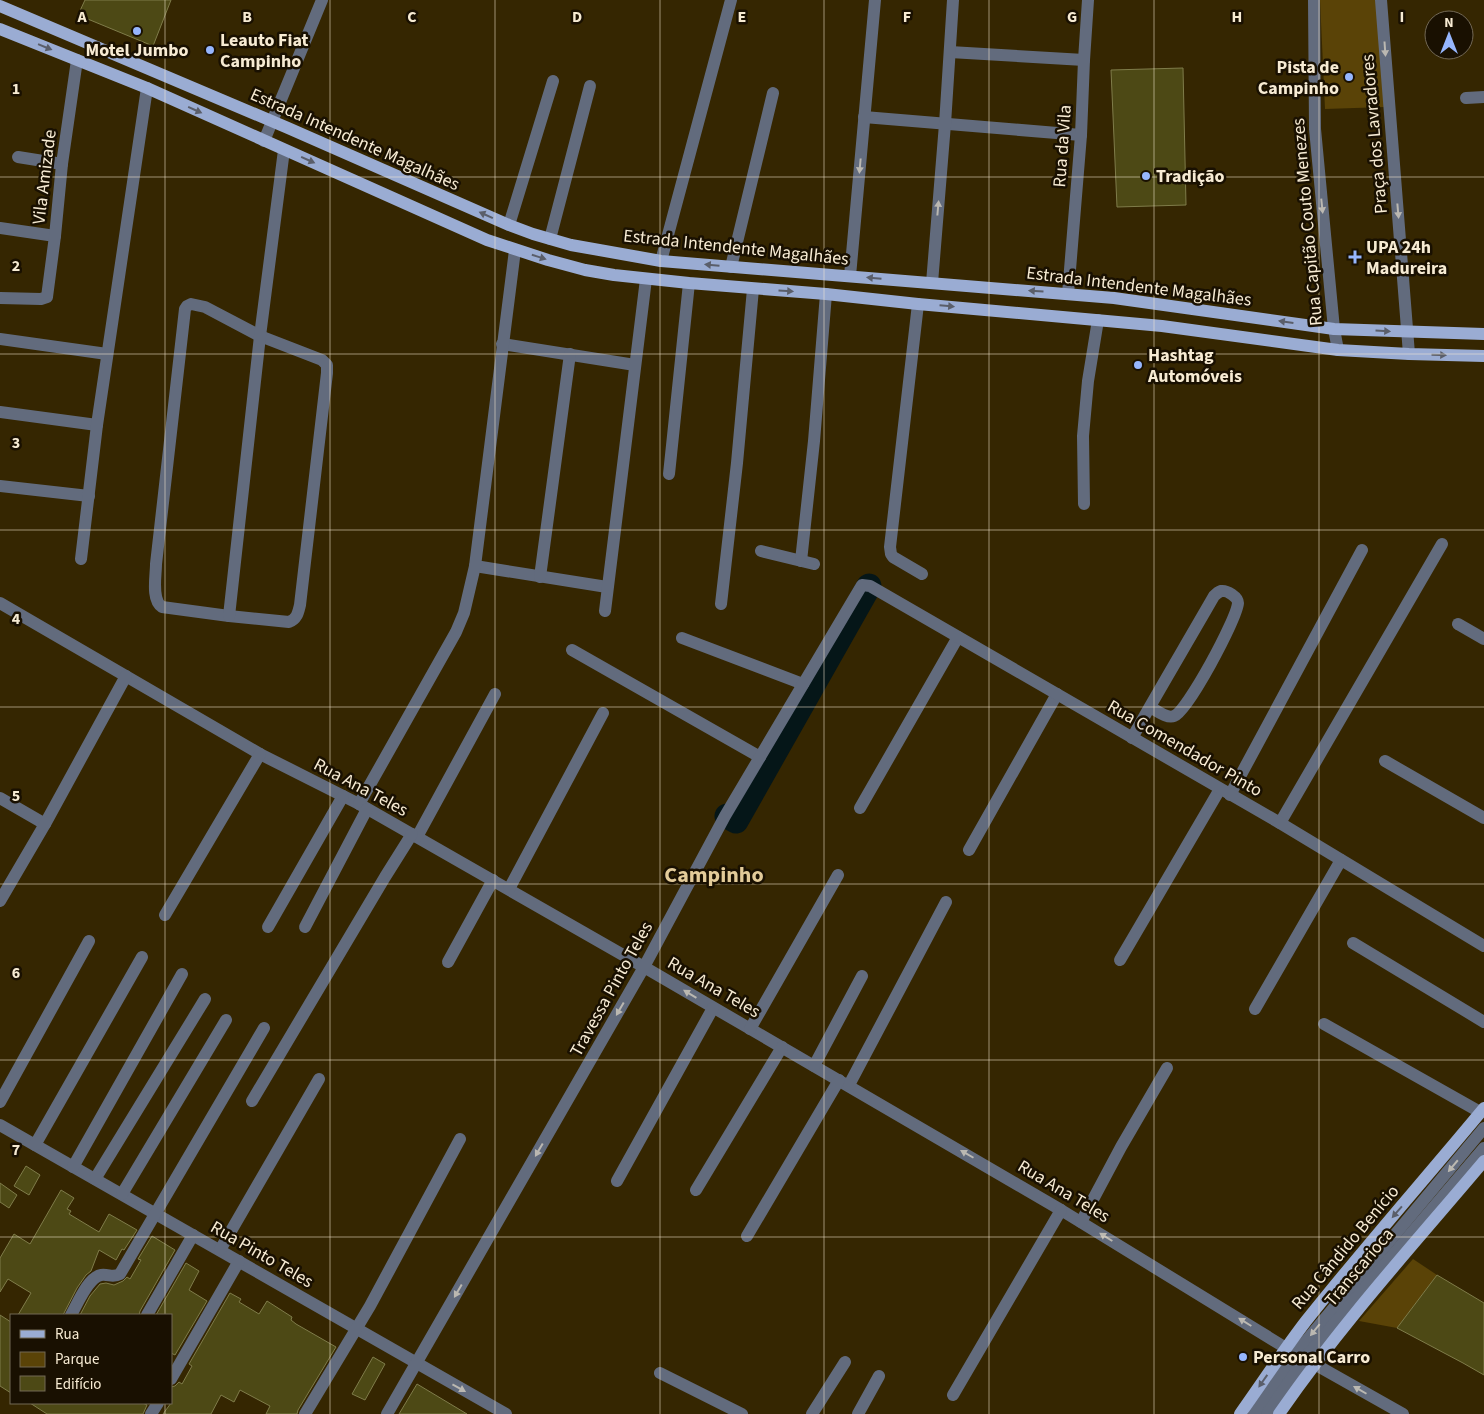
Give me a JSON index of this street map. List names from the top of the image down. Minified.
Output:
{"streets":{"main road":["Estrada Intendente Magalhães","Rua Cândido Benício"],"street":["Praça dos Lavradores","Rua da Vila","Vila Amizade","Rua Capitão Couto Menezes","Rua Comendador Pinto","Rua Ana Teles","Travessa Pinto Teles","Rua Pinto Teles","Transcarioca"]},"crossings":[["Praça dos Lavradores","Estrada Intendente Magalhães"],["Estrada Intendente Magalhães","Rua da Vila"],["Estrada Intendente Magalhães","Vila Amizade"],["Estrada Intendente Magalhães","Rua Capitão Couto Menezes"],["Rua Comendador Pinto","Travessa Pinto Teles"],["Rua Ana Teles","Travessa Pinto Teles"],["Rua Ana Teles","Rua Cândido Benício"],["Rua Ana Teles","Transcarioca"],["Travessa Pinto Teles","Rua Pinto Teles"],["Rua Cândido Benício","Transcarioca"]],"one_way":["Praça dos Lavradores","Rua Capitão Couto Menezes","Rua Ana Teles"],"districts":["Campinho"],"places":{"other":["Motel Jumbo","Leauto Fiat Campinho","Pista de Campinho","Tradição","Hashtag Automóveis","Personal Carro"],"health":["UPA 24h Madureira"]},"legend":["Rua","Parque","Edifício"],"north":"top","grid":{"columns":["A","B","C","D","E","F","G","H","I"],"rows":["1","2","3","4","5","6","7"]}}
